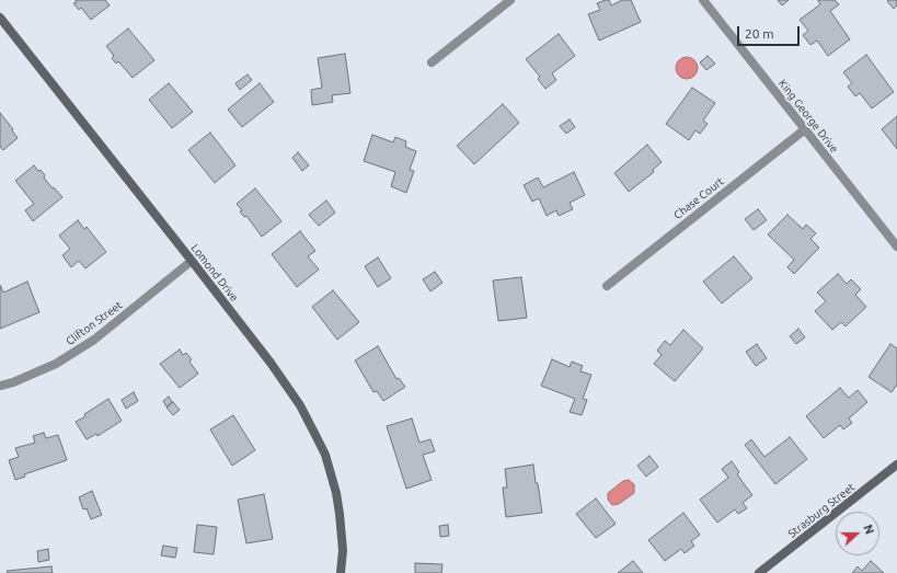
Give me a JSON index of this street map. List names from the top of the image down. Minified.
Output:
{"streets":{"main road":["Lomond Drive","Strasburg Street"],"street":["King George Drive","Chase Court","Clifton Street"]},"crossings":[["King George Drive","Chase Court"],["Lomond Drive","Clifton Street"]],"scale_bar":"20 m","north":"right"}
